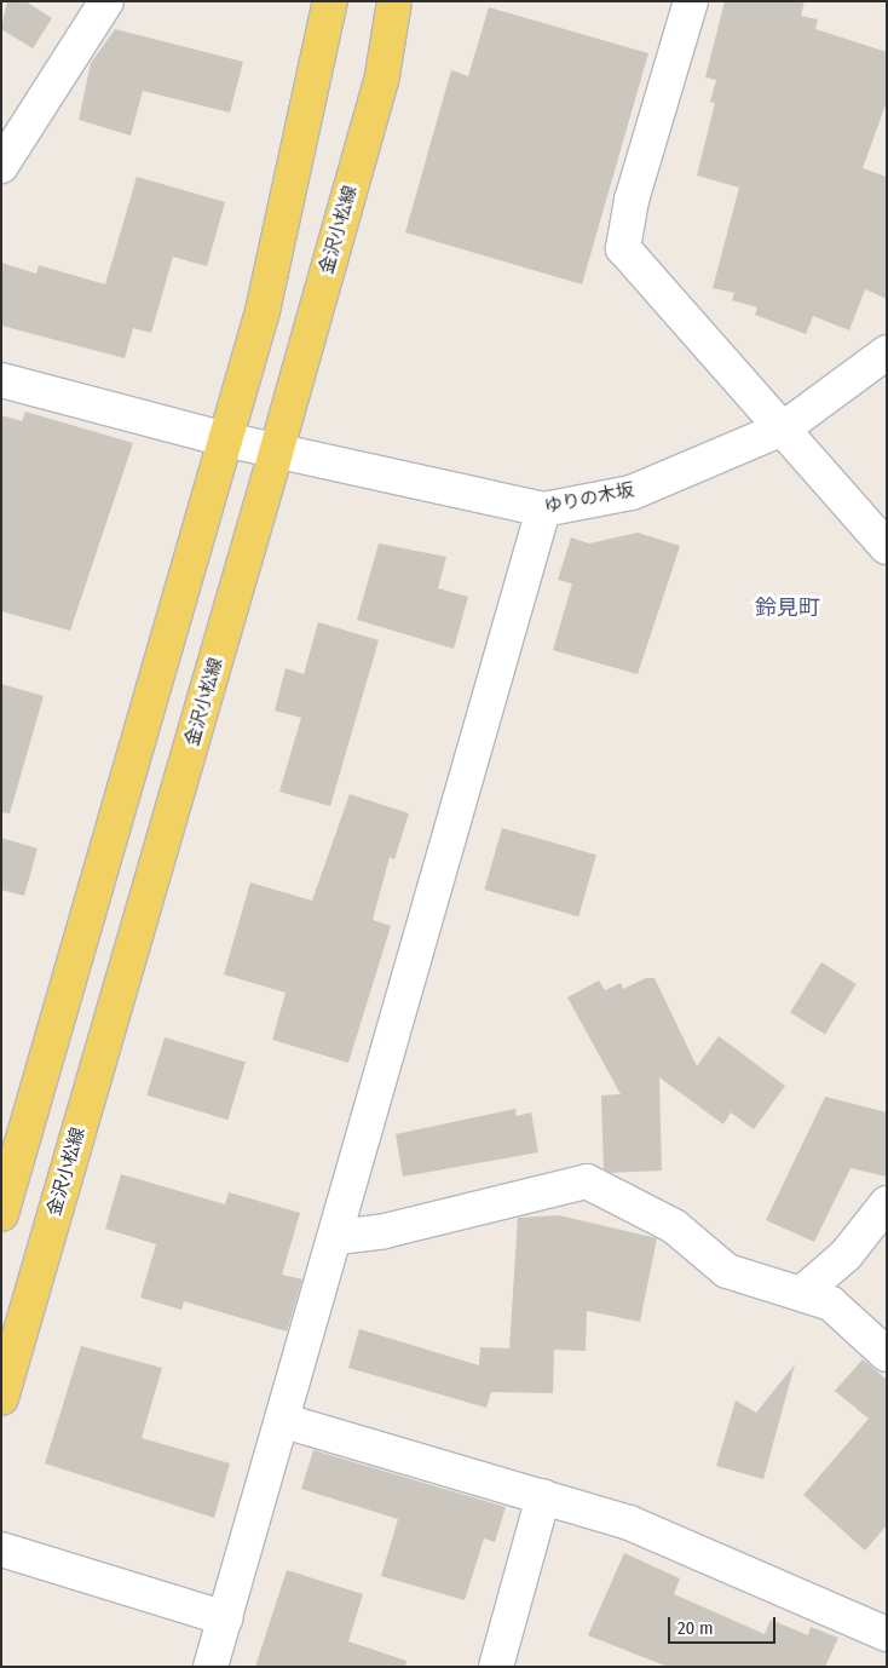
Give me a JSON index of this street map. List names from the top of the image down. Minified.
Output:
{"streets":{"main road":["金沢小松線"],"street":["ゆりの木坂"]},"crossings":[["金沢小松線","ゆりの木坂"]],"districts":["鈴見町"],"scale_bar":"20 m"}
